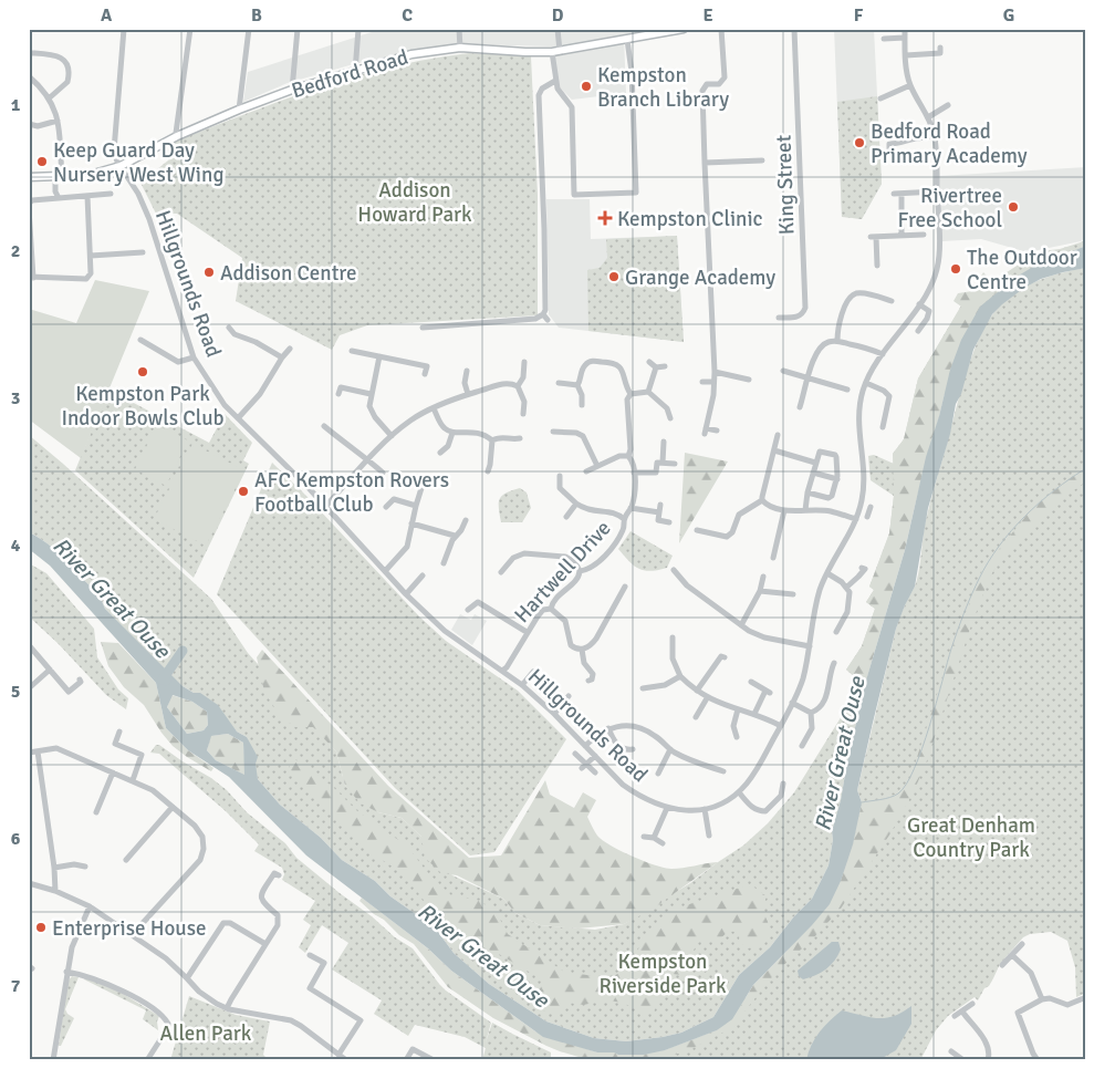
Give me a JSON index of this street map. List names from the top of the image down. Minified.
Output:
{"streets":{"main road":["Bedford Road"],"street":["King Street","Hillgrounds Road","Hartwell Drive"]},"crossings":[["Bedford Road","Hillgrounds Road"],["Hillgrounds Road","Hartwell Drive"]],"water":["River Great Ouse"],"parks":["Addison Howard Park","Great Denham Country Park","Kempston Riverside Park","Allen Park"],"places":{"other":["Kempston Branch Library","Bedford Road Primary Academy","Keep Guard Day Nursery West Wing","Rivertree Free School","The Outdoor Centre","Addison Centre","Grange Academy","Kempston Park Indoor Bowls Club","AFC Kempston Rovers Football Club","Enterprise House"],"health":["Kempston Clinic"]},"grid":{"columns":["A","B","C","D","E","F","G"],"rows":["1","2","3","4","5","6","7"]}}
